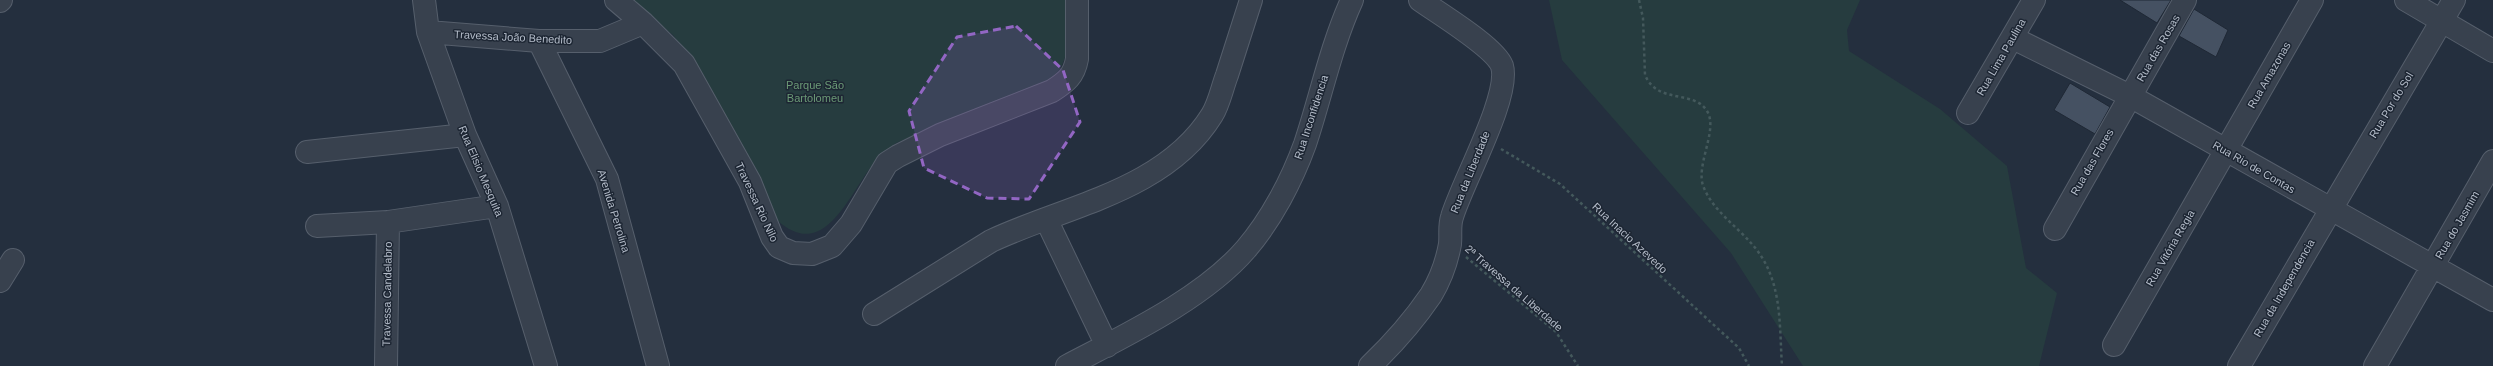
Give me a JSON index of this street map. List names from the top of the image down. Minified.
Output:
{"streets":{"street":["Travessa João Benedito","Rua das Rosas","Rua Lima Paulina","Rua Amazonas","Rua Por do Sol","Rua Inconfidencia","Rua das Flores","Rua Rio de Contas","Rua Elisio Mesquita","Rua da Liberdade","Travessa Rio Nilo","Avenida Petrolina","Rua do Jasmim","Rua Vitória Regia","Rua da Independencia","Travessa Candelabro"],"path":["Rua Inacio Azevedo","2ª Travessa da Liberdade"]},"crossings":[["Travessa João Benedito","Rua Elisio Mesquita"],["Travessa João Benedito","Travessa Rio Nilo"],["Travessa João Benedito","Avenida Petrolina"],["Rua das Rosas","Rua das Flores"],["Rua das Rosas","Rua Rio de Contas"],["Rua Lima Paulina","Rua Rio de Contas"],["Rua Amazonas","Rua Rio de Contas"],["Rua Amazonas","Rua Vitória Regia"],["Rua Por do Sol","Rua Rio de Contas"],["Rua Por do Sol","Rua da Independencia"],["Rua das Flores","Rua Rio de Contas"],["Rua Rio de Contas","Rua do Jasmim"],["Rua Rio de Contas","Rua Vitória Regia"],["Rua Rio de Contas","Rua da Independencia"],["Rua da Liberdade","Rua Inacio Azevedo"],["Rua da Liberdade","2ª Travessa da Liberdade"]],"parks":["Parque São Bartolomeu"]}
